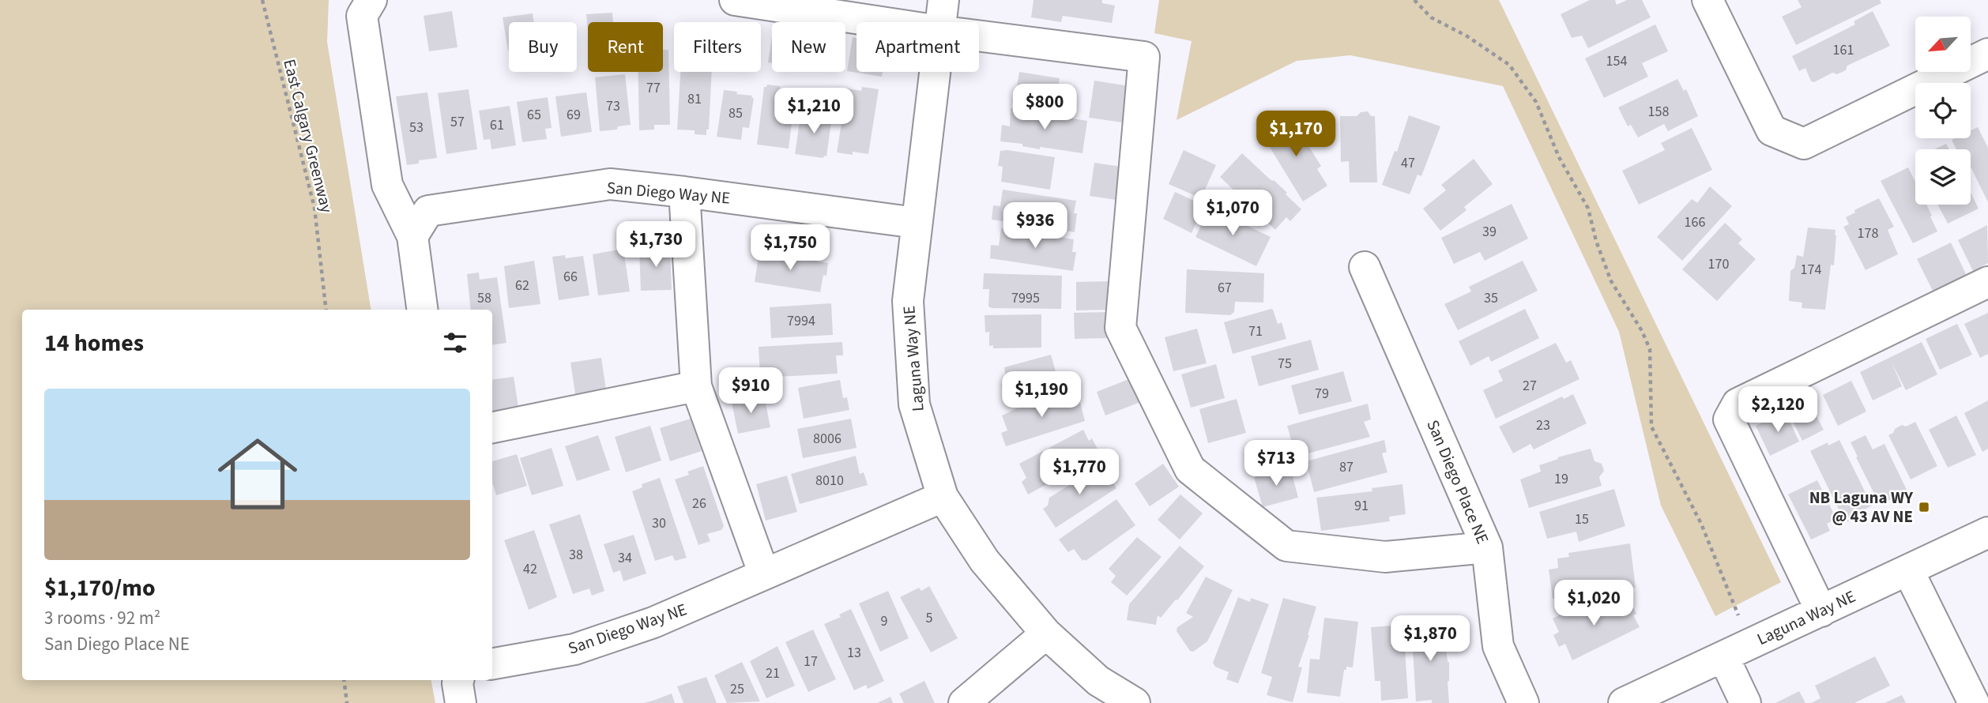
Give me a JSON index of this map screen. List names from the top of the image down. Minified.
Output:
{"streets":{"street":["San Diego Way NE","Laguna Way NE","San Diego Place NE"],"path":["East Calgary Greenway"]},"crossings":[["San Diego Way NE","Laguna Way NE"]],"places":{"transit":["NB Laguna WY @ 43 AV NE"]},"house_numbers":["161","154","77","81","73","158","85","65","69","57","61","53","47","166","39","178","170","174","66","62","67","58","7995","35","7994","71","75","27","79","23","8006","87","19","8010","26","91","15","30","38","34","42","5","9","13","17","21","25"],"north":"bottom left","page":{"chip":["Buy","Rent","Filters","New","Apartment"],"price":["$800","$1,210","$1,170","$1,070","$936","$1,730","$1,750","$910","$1,190","$2,120","$713","$1,770","$1,020","$1,870"],"heading":"14 homes","list":[{"name":"$1,170/mo","note":"3 rooms · 92 m² · San Diego Place NE"}]}}
